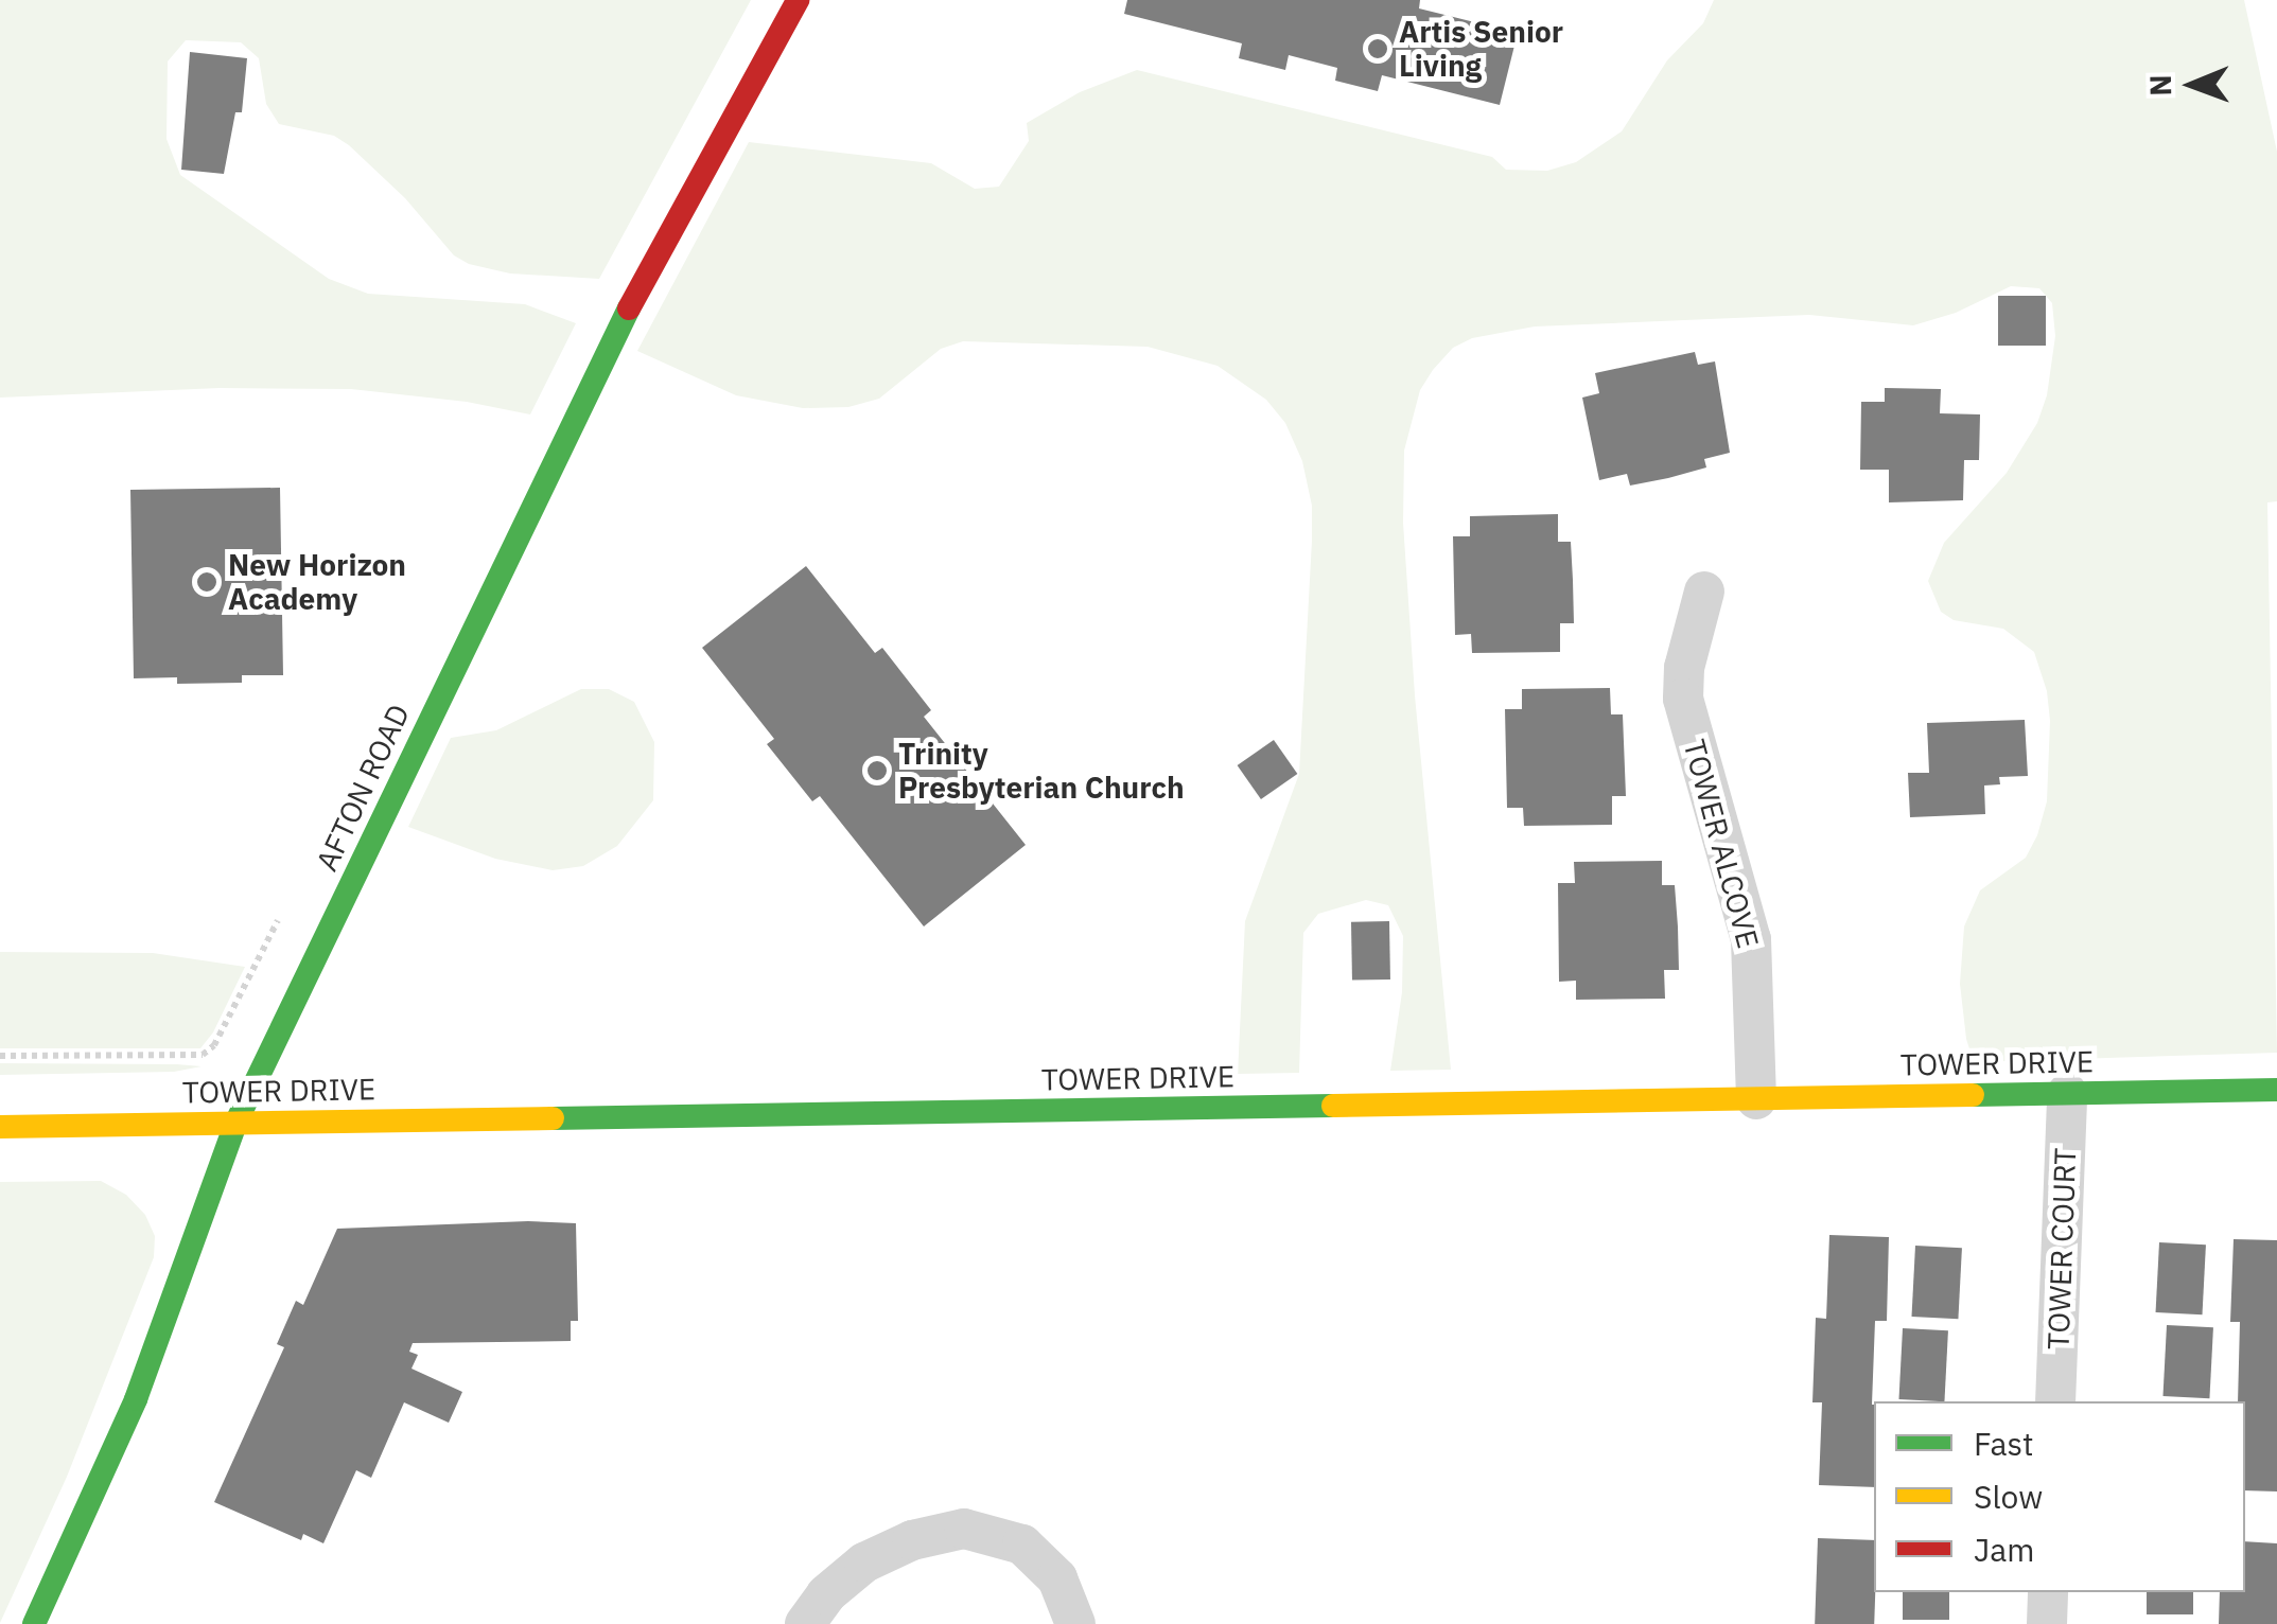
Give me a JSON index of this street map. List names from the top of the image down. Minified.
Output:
{"streets":{"street":["AFTON ROAD","TOWER ALCOVE","TOWER DRIVE","TOWER COURT"]},"crossings":[["AFTON ROAD","TOWER DRIVE"],["TOWER ALCOVE","TOWER DRIVE"],["TOWER DRIVE","TOWER COURT"]],"places":["Artis Senior Living","New Horizon Academy","Trinity Presbyterian Church"],"legend":["Fast","Slow","Jam"],"north":"left"}
